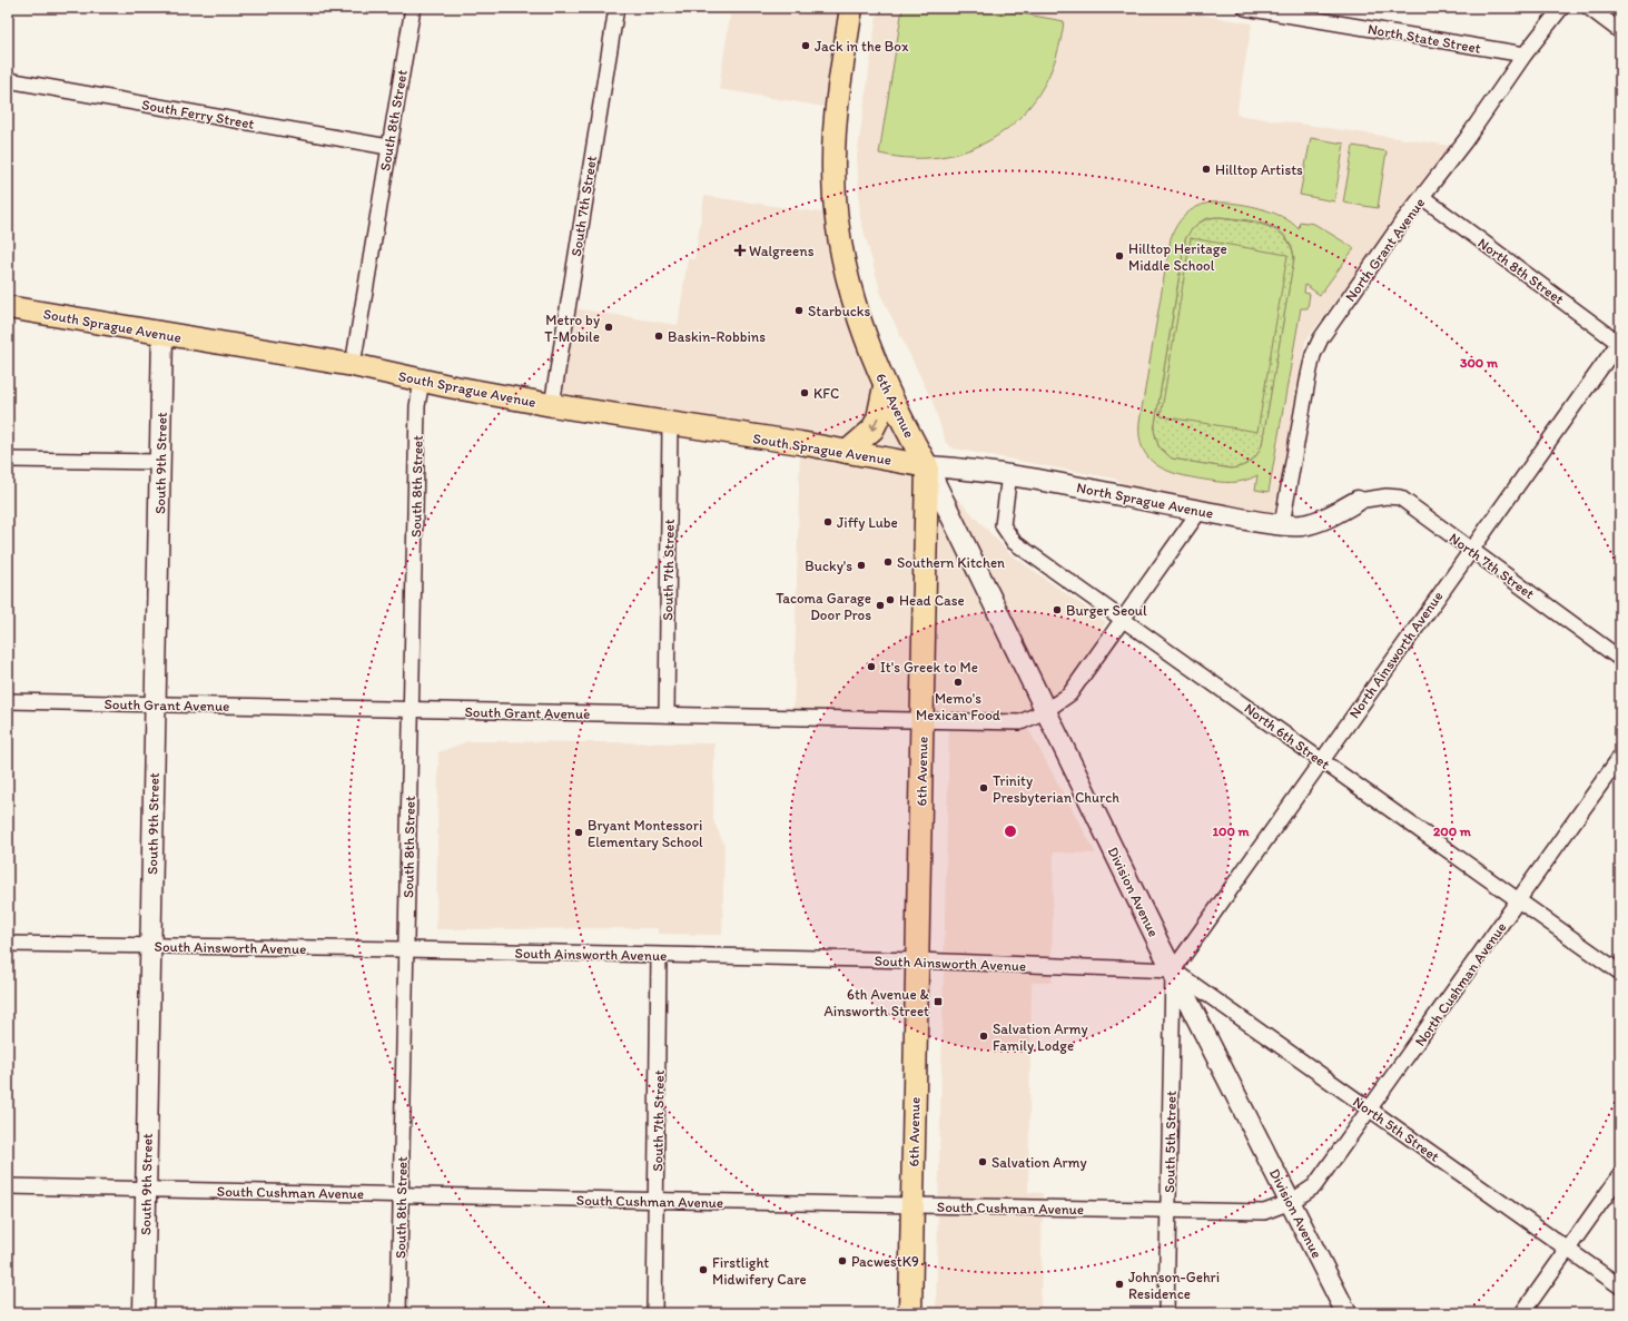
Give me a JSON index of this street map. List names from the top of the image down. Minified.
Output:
{"streets":{"main road":["South Sprague Avenue","6th Avenue"],"street":["North State Street","South Ferry Street","South 8th Street","South 7th Street","North Grant Avenue","North 8th Street","South 9th Street","North Sprague Avenue","North 7th Street","North Ainsworth Avenue","South Grant Avenue","North 6th Street","Division Avenue","South Ainsworth Avenue","North Cushman Avenue","North 5th Street","South 5th Street","South Cushman Avenue"]},"crossings":[["North State Street","North Grant Avenue"],["South Ferry Street","South 8th Street"],["South 8th Street","South Sprague Avenue"],["South 8th Street","South Grant Avenue"],["South 8th Street","South Ainsworth Avenue"],["South 8th Street","South Cushman Avenue"],["South 7th Street","South Sprague Avenue"],["South 7th Street","South Grant Avenue"],["South 7th Street","South Ainsworth Avenue"],["South 7th Street","South Cushman Avenue"],["North Grant Avenue","North 8th Street"],["North Grant Avenue","North Sprague Avenue"],["North 8th Street","North Ainsworth Avenue"],["South Sprague Avenue","6th Avenue"],["South Sprague Avenue","South 9th Street"],["South Sprague Avenue","North Sprague Avenue"],["South Sprague Avenue","Division Avenue"],["6th Avenue","North Sprague Avenue"],["6th Avenue","South Grant Avenue"],["6th Avenue","Division Avenue"],["6th Avenue","South Ainsworth Avenue"],["6th Avenue","South Cushman Avenue"],["South 9th Street","South Grant Avenue"],["South 9th Street","South Ainsworth Avenue"],["South 9th Street","South Cushman Avenue"],["North Sprague Avenue","North 7th Street"],["North Sprague Avenue","North 6th Street"],["North Sprague Avenue","Division Avenue"],["North 7th Street","North Ainsworth Avenue"],["North Ainsworth Avenue","North 6th Street"],["North Ainsworth Avenue","Division Avenue"],["North Ainsworth Avenue","South Ainsworth Avenue"],["North Ainsworth Avenue","North 5th Street"],["North Ainsworth Avenue","South 5th Street"],["South Grant Avenue","Division Avenue"],["North 6th Street","North Cushman Avenue"],["Division Avenue","South Ainsworth Avenue"],["Division Avenue","North Cushman Avenue"],["Division Avenue","North 5th Street"],["Division Avenue","South 5th Street"],["Division Avenue","South Cushman Avenue"],["South Ainsworth Avenue","North 5th Street"],["South Ainsworth Avenue","South 5th Street"],["North Cushman Avenue","North 5th Street"],["North Cushman Avenue","South Cushman Avenue"],["North 5th Street","South 5th Street"],["South 5th Street","South Cushman Avenue"]],"places":{"other":["Jack in the Box","Hilltop Artists","Hilltop Heritage Middle School","Starbucks","Metro by T-Mobile","Baskin-Robbins","KFC","Jiffy Lube","Southern Kitchen","Bucky's","Head Case","Tacoma Garage Door Pros","Burger Seoul","It's Greek to Me","Memo's Mexican Food","Trinity Presbyterian Church","Bryant Montessori Elementary School","Salvation Army Family Lodge","Salvation Army","PacwestK9","Firstlight Midwifery Care","Johnson-Gehri Residence"],"health":["Walgreens"],"transit":["6th Avenue & Ainsworth Street"]},"rings":["300 m","100 m","200 m"]}
